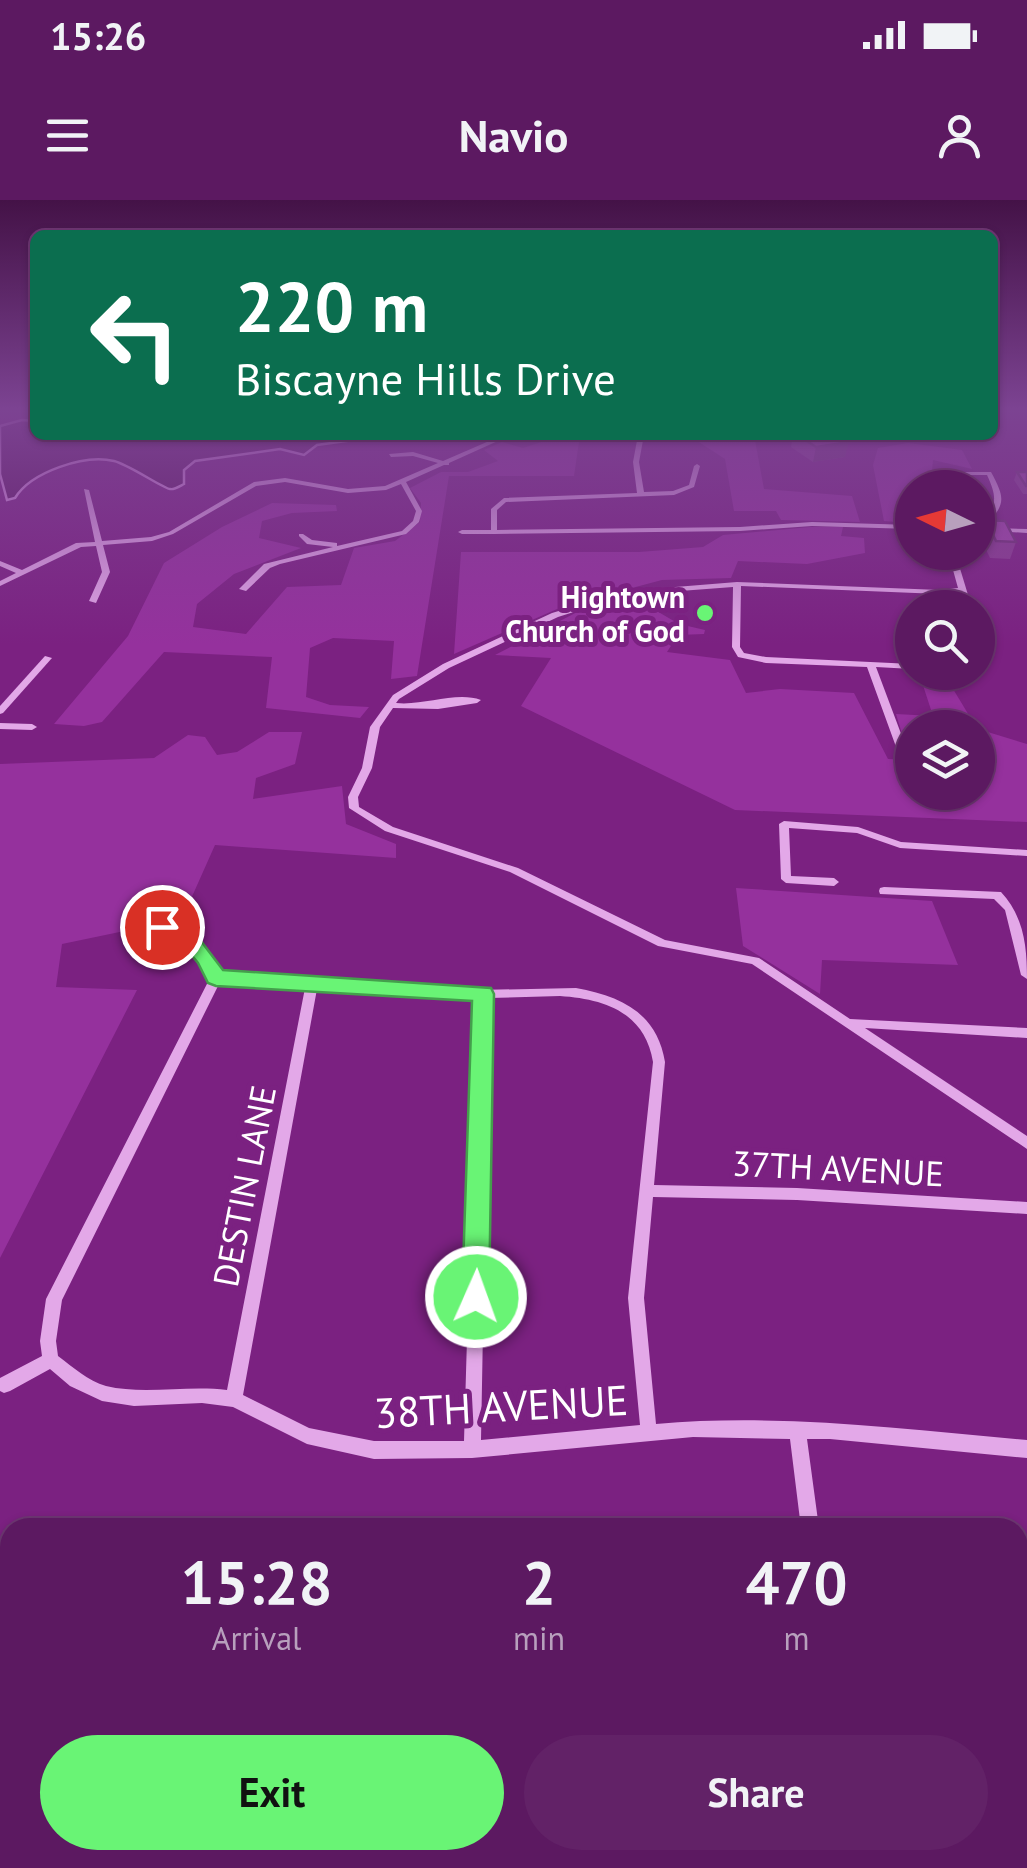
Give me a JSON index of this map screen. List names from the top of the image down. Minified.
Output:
{"streets":{"street":["37TH AVENUE","DESTIN LANE","38TH AVENUE"]},"crossings":[["DESTIN LANE","38TH AVENUE"]],"places":["Hightown Church of God"],"north":"left","page":{"status":"15:26","header":"Navio","turn":["220 m","Biscayne Hills Drive"],"eta":["15:28","Arrival","2","min","470","m"],"buttons":["Exit","Share"]}}
